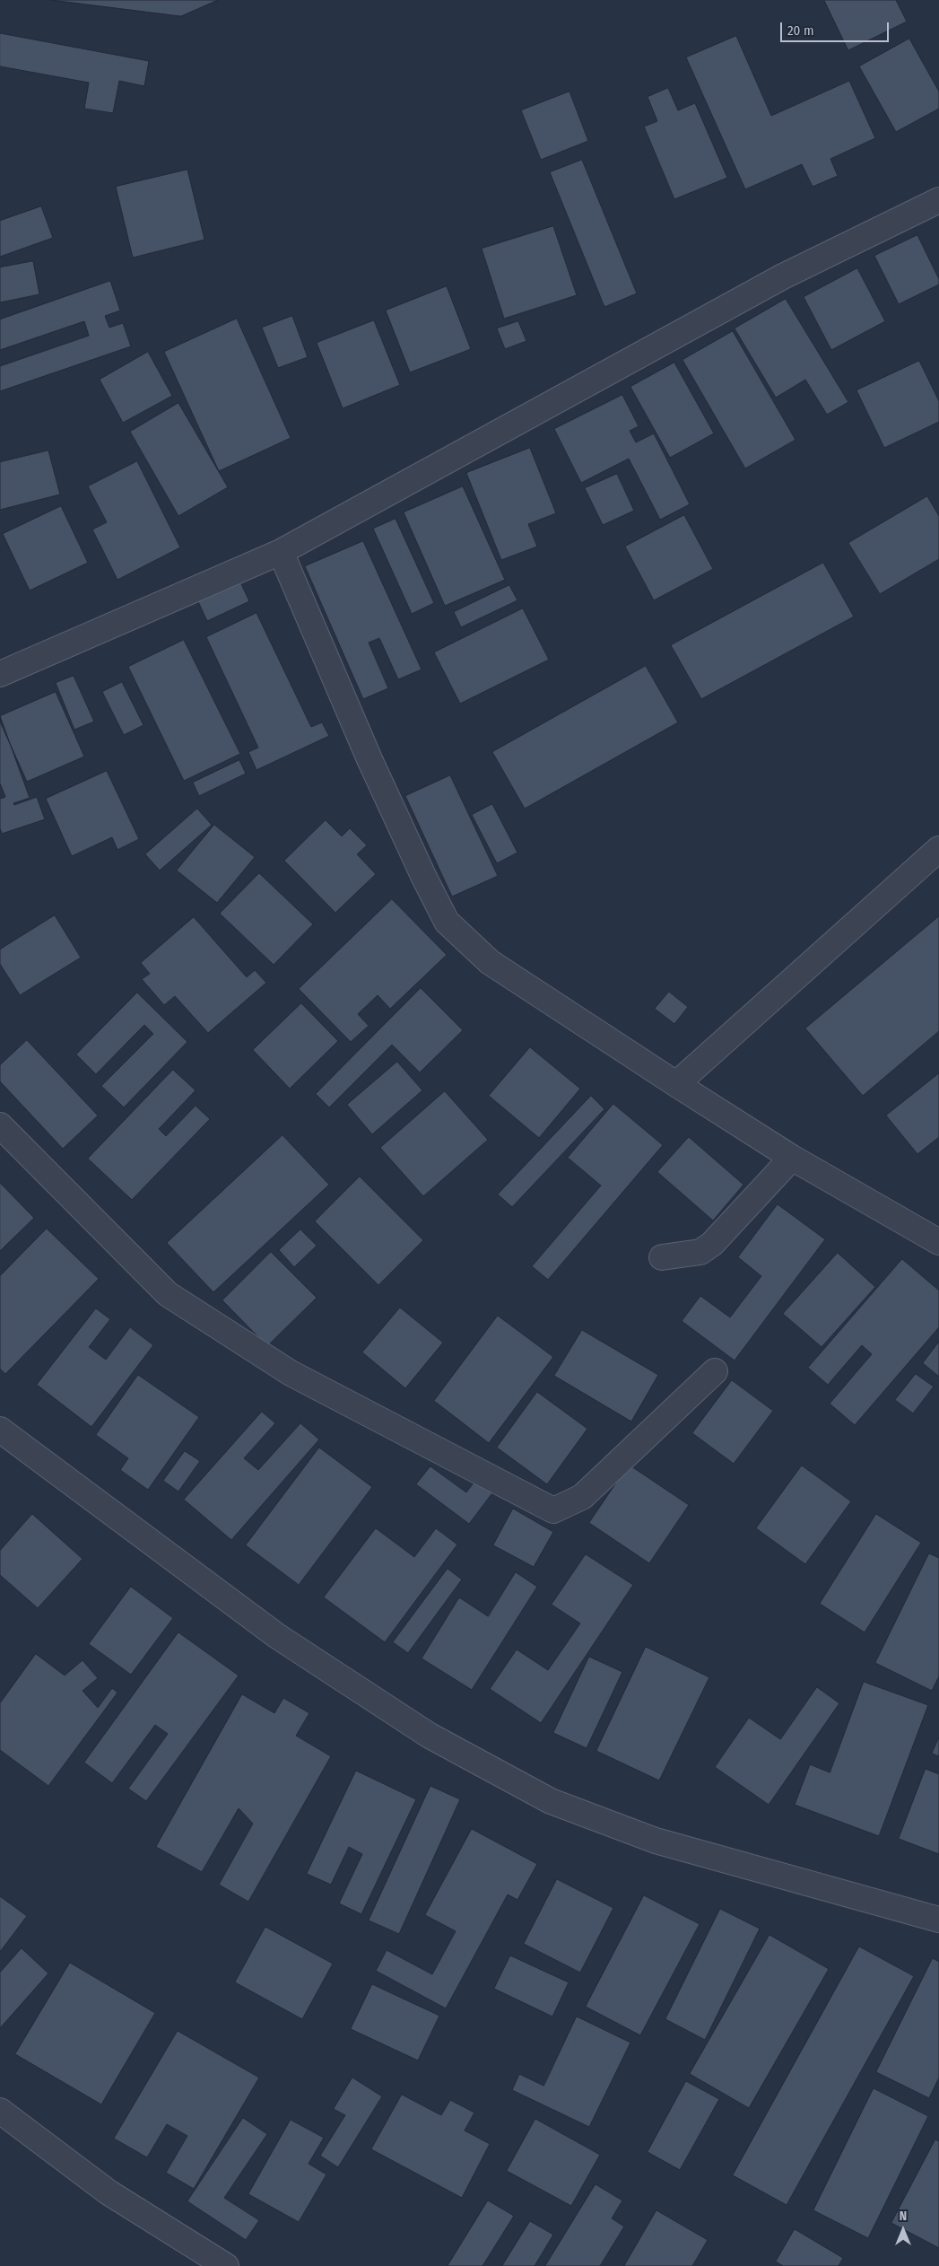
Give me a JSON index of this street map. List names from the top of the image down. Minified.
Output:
{"scale_bar":"20 m","north":"top"}
